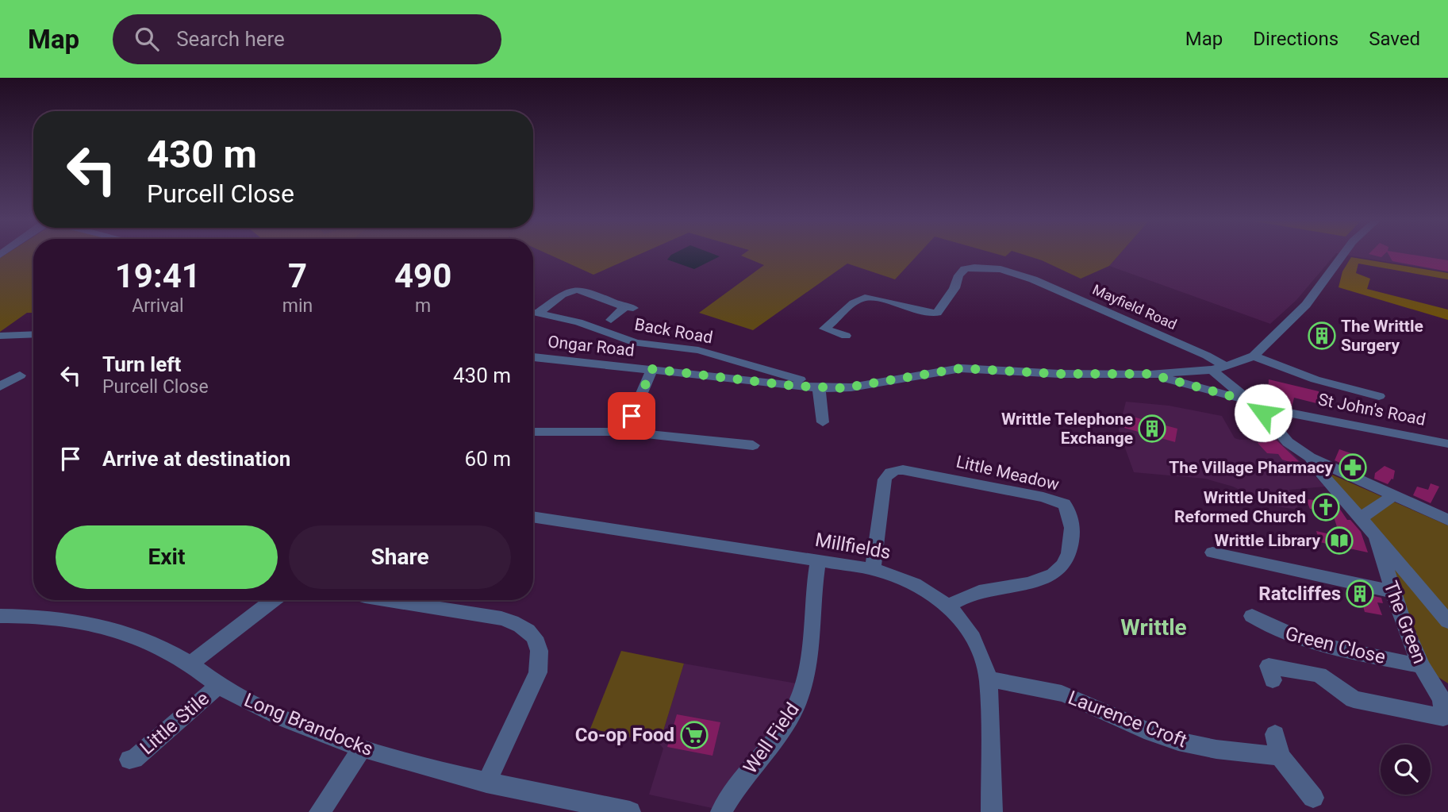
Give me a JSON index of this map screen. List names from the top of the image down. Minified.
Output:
{"streets":{"street":["Mayfield Road","Back Road","Ongar Road","St John's Road","Little Meadow","Millfields","The Green","Green Close","Laurence Croft","Little Stile","Long Brandocks","Well Field"]},"crossings":[["Mayfield Road","Ongar Road"],["Back Road","Ongar Road"],["Ongar Road","St John's Road"],["Ongar Road","The Green"],["St John's Road","The Green"],["Little Meadow","Millfields"],["Millfields","Laurence Croft"],["Millfields","Well Field"],["The Green","Green Close"],["Little Stile","Long Brandocks"]],"districts":["Writtle"],"places":{"building":["The Writtle Surgery","Writtle Telephone Exchange","Ratcliffes"],"pharmacy":["The Village Pharmacy"],"church":["Writtle United Reformed Church"],"library":["Writtle Library"],"supermarket":["Co-op Food"]},"page":{"header":"Map","search":"Search here","nav":["Map","Directions","Saved"],"turn":["430 m","Purcell Close"],"eta":["19:41","Arrival","7","min","490","m"],"list":[{"name":"Turn left","note":"Purcell Close","value":"430 m"},{"name":"Arrive at destination","value":"60 m"}],"buttons":["Exit","Share"]}}
